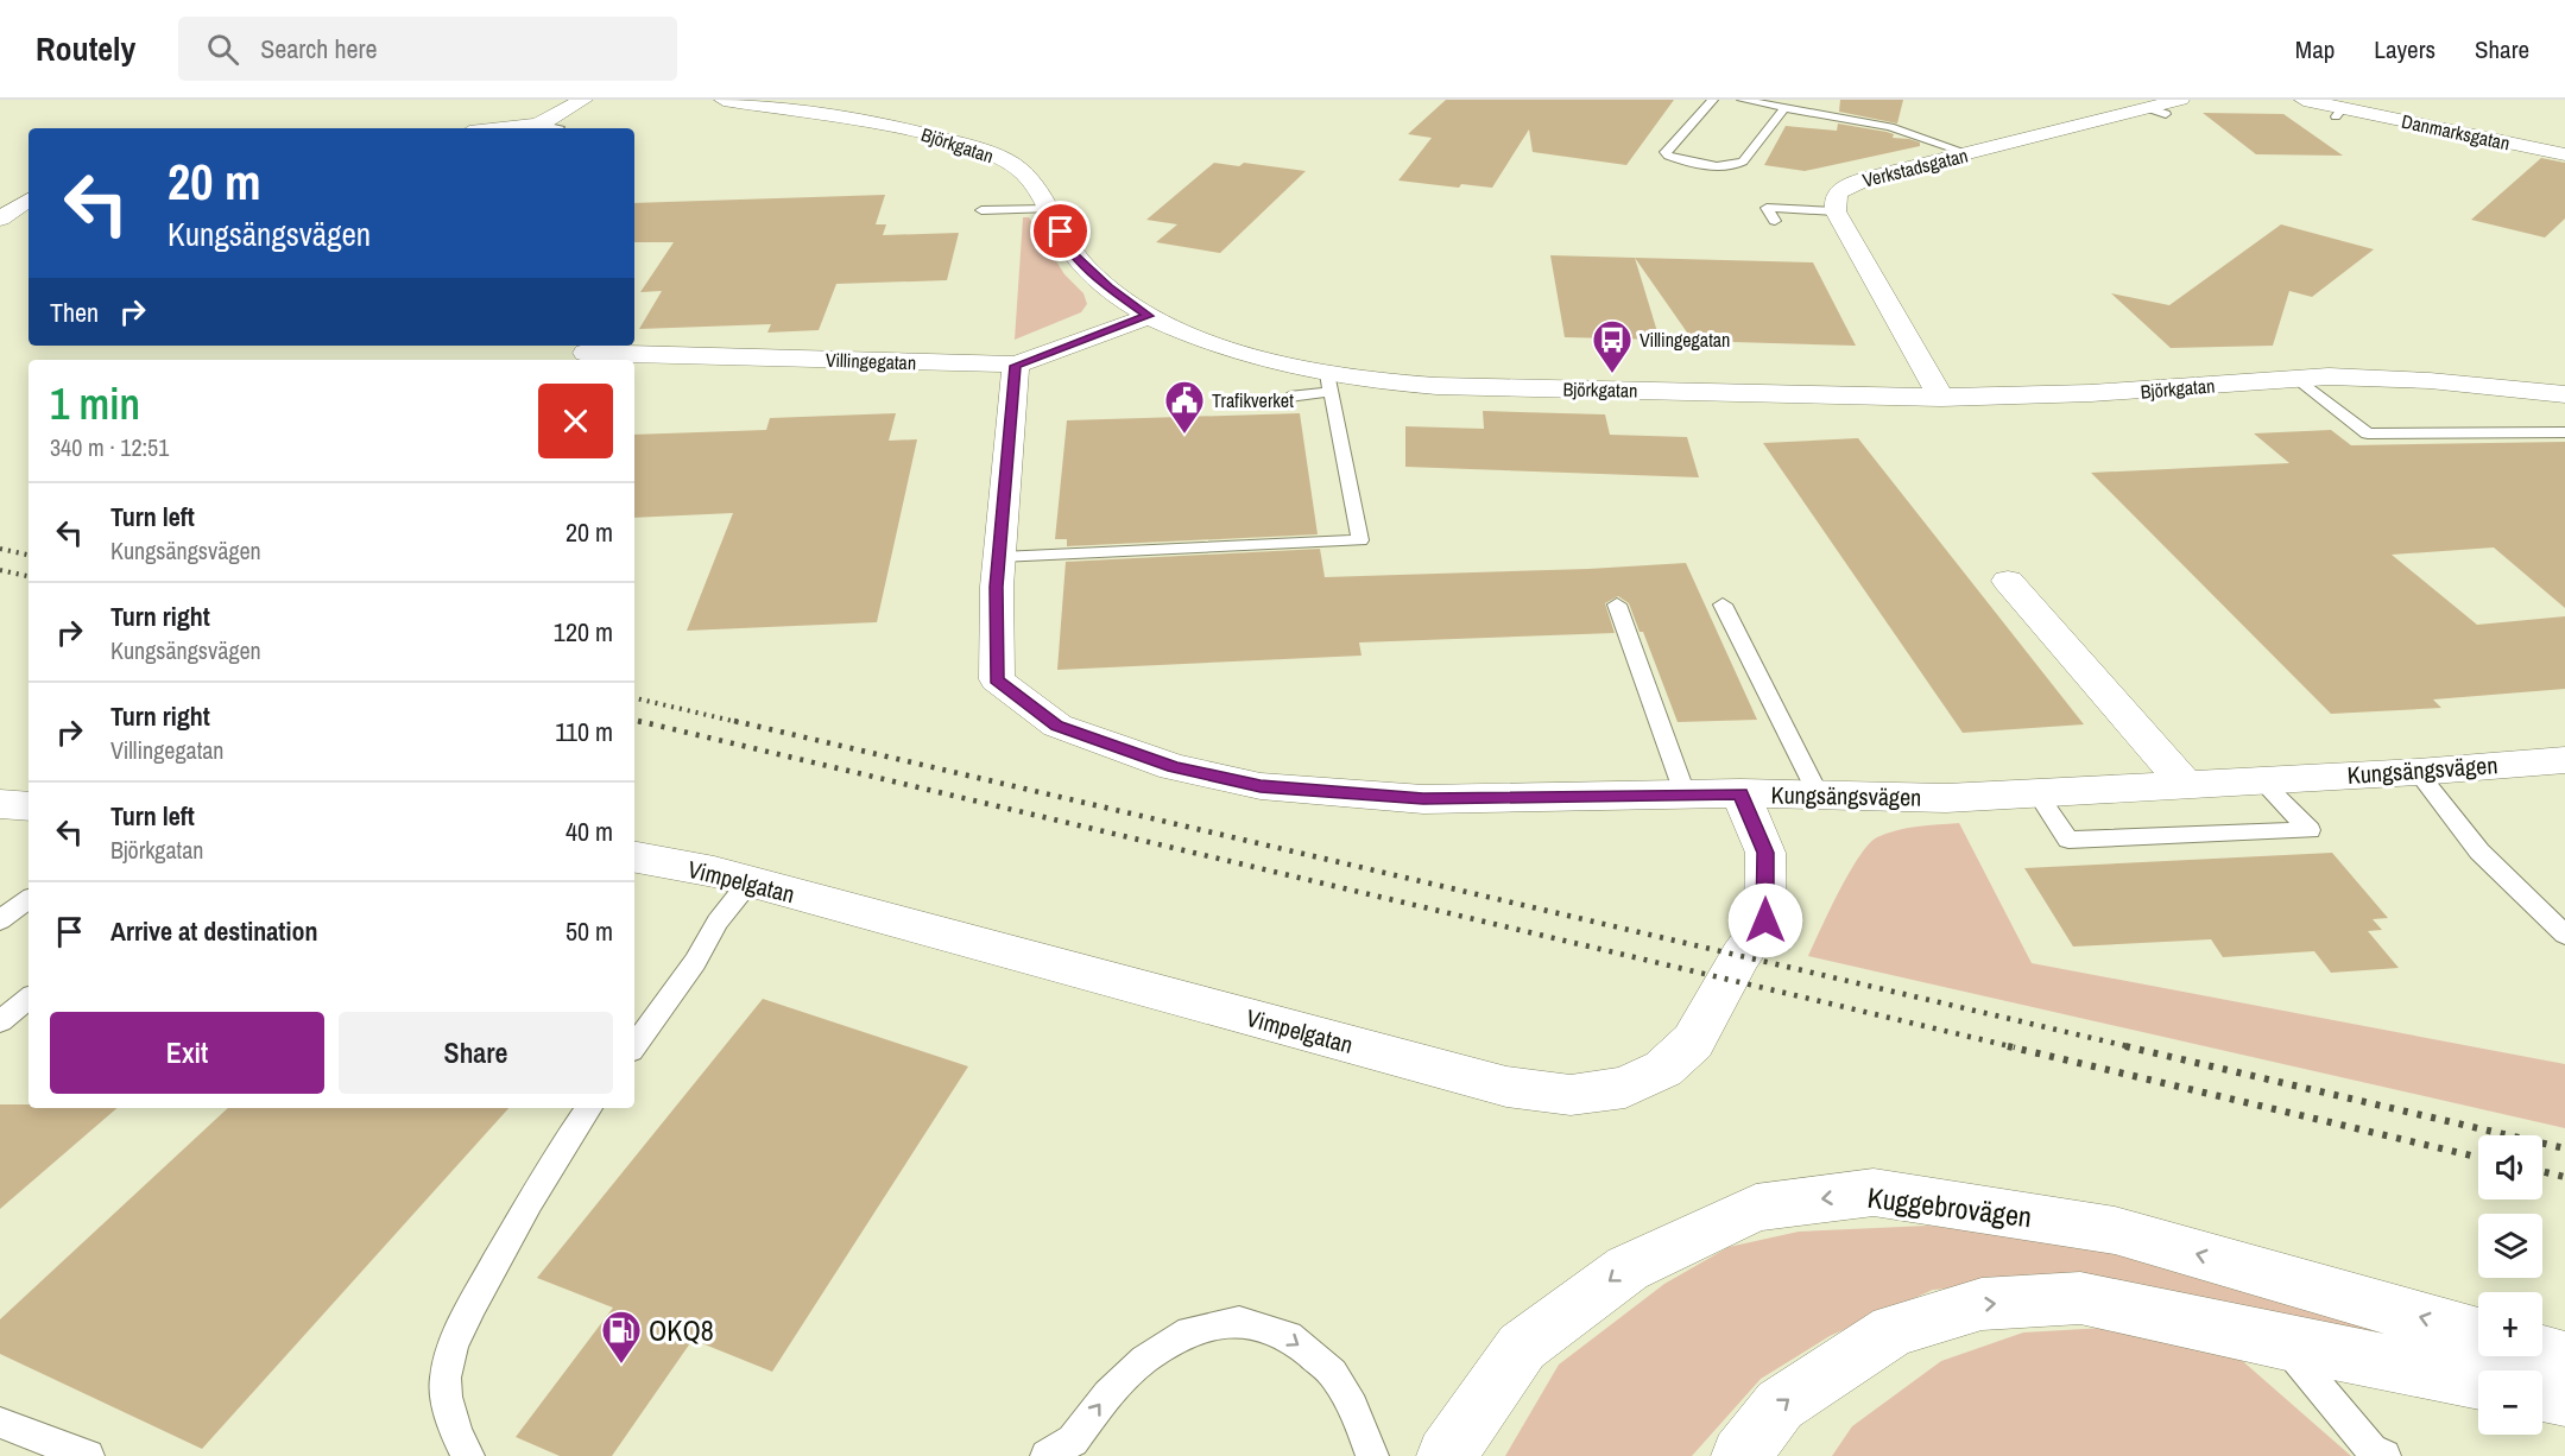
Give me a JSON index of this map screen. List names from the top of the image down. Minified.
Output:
{"streets":{"street":["Danmarksgatan","Björkgatan","Verkstadsgatan","Villingegatan","Kungsängsvägen","Vimpelgatan","Kuggebrovägen"]},"crossings":[["Björkgatan","Villingegatan"],["Villingegatan","Kungsängsvägen"],["Kungsängsvägen","Vimpelgatan"]],"places":{"bus stop":["Villingegatan"],"public building":["Trafikverket"],"fuel station":["OKQ8"]},"page":{"header":"Routely","search":"Search here","nav":["Map","Layers","Share"],"turn":["20 m","Kungsängsvägen"],"then":"Then","heading":["1 min","340 m · 12:51"],"list":[{"name":"Turn left","note":"Kungsängsvägen","value":"20 m"},{"name":"Turn right","note":"Kungsängsvägen","value":"120 m"},{"name":"Turn right","note":"Villingegatan","value":"110 m"},{"name":"Turn left","note":"Björkgatan","value":"40 m"},{"name":"Arrive at destination","value":"50 m"}],"buttons":["Exit","Share"],"map_buttons":["+","−"]}}
